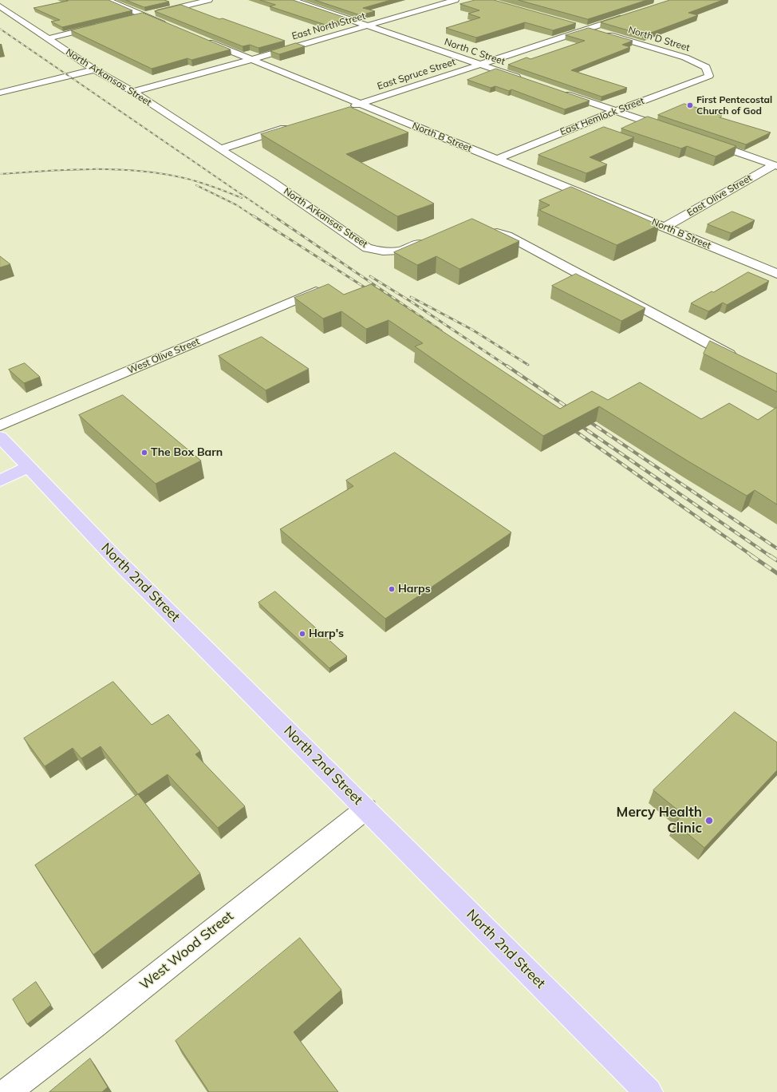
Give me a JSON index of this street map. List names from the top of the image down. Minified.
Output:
{"streets":{"main road":["North 2nd Street"],"street":["East North Street","North D Street","North C Street","East Spruce Street","North Arkansas Street","East Hemlock Street","North B Street","East Olive Street","West Olive Street","West Wood Street"]},"crossings":[["East North Street","North C Street"],["East North Street","North Arkansas Street"],["East North Street","North B Street"],["North D Street","East Spruce Street"],["North D Street","East Hemlock Street"],["North C Street","East Spruce Street"],["East Spruce Street","North B Street"],["East Hemlock Street","North B Street"],["North B Street","East Olive Street"],["North 2nd Street","West Wood Street"]],"places":["First Pentecostal Church of God","The Box Barn","Harps","Harp's","Mercy Health Clinic"]}
